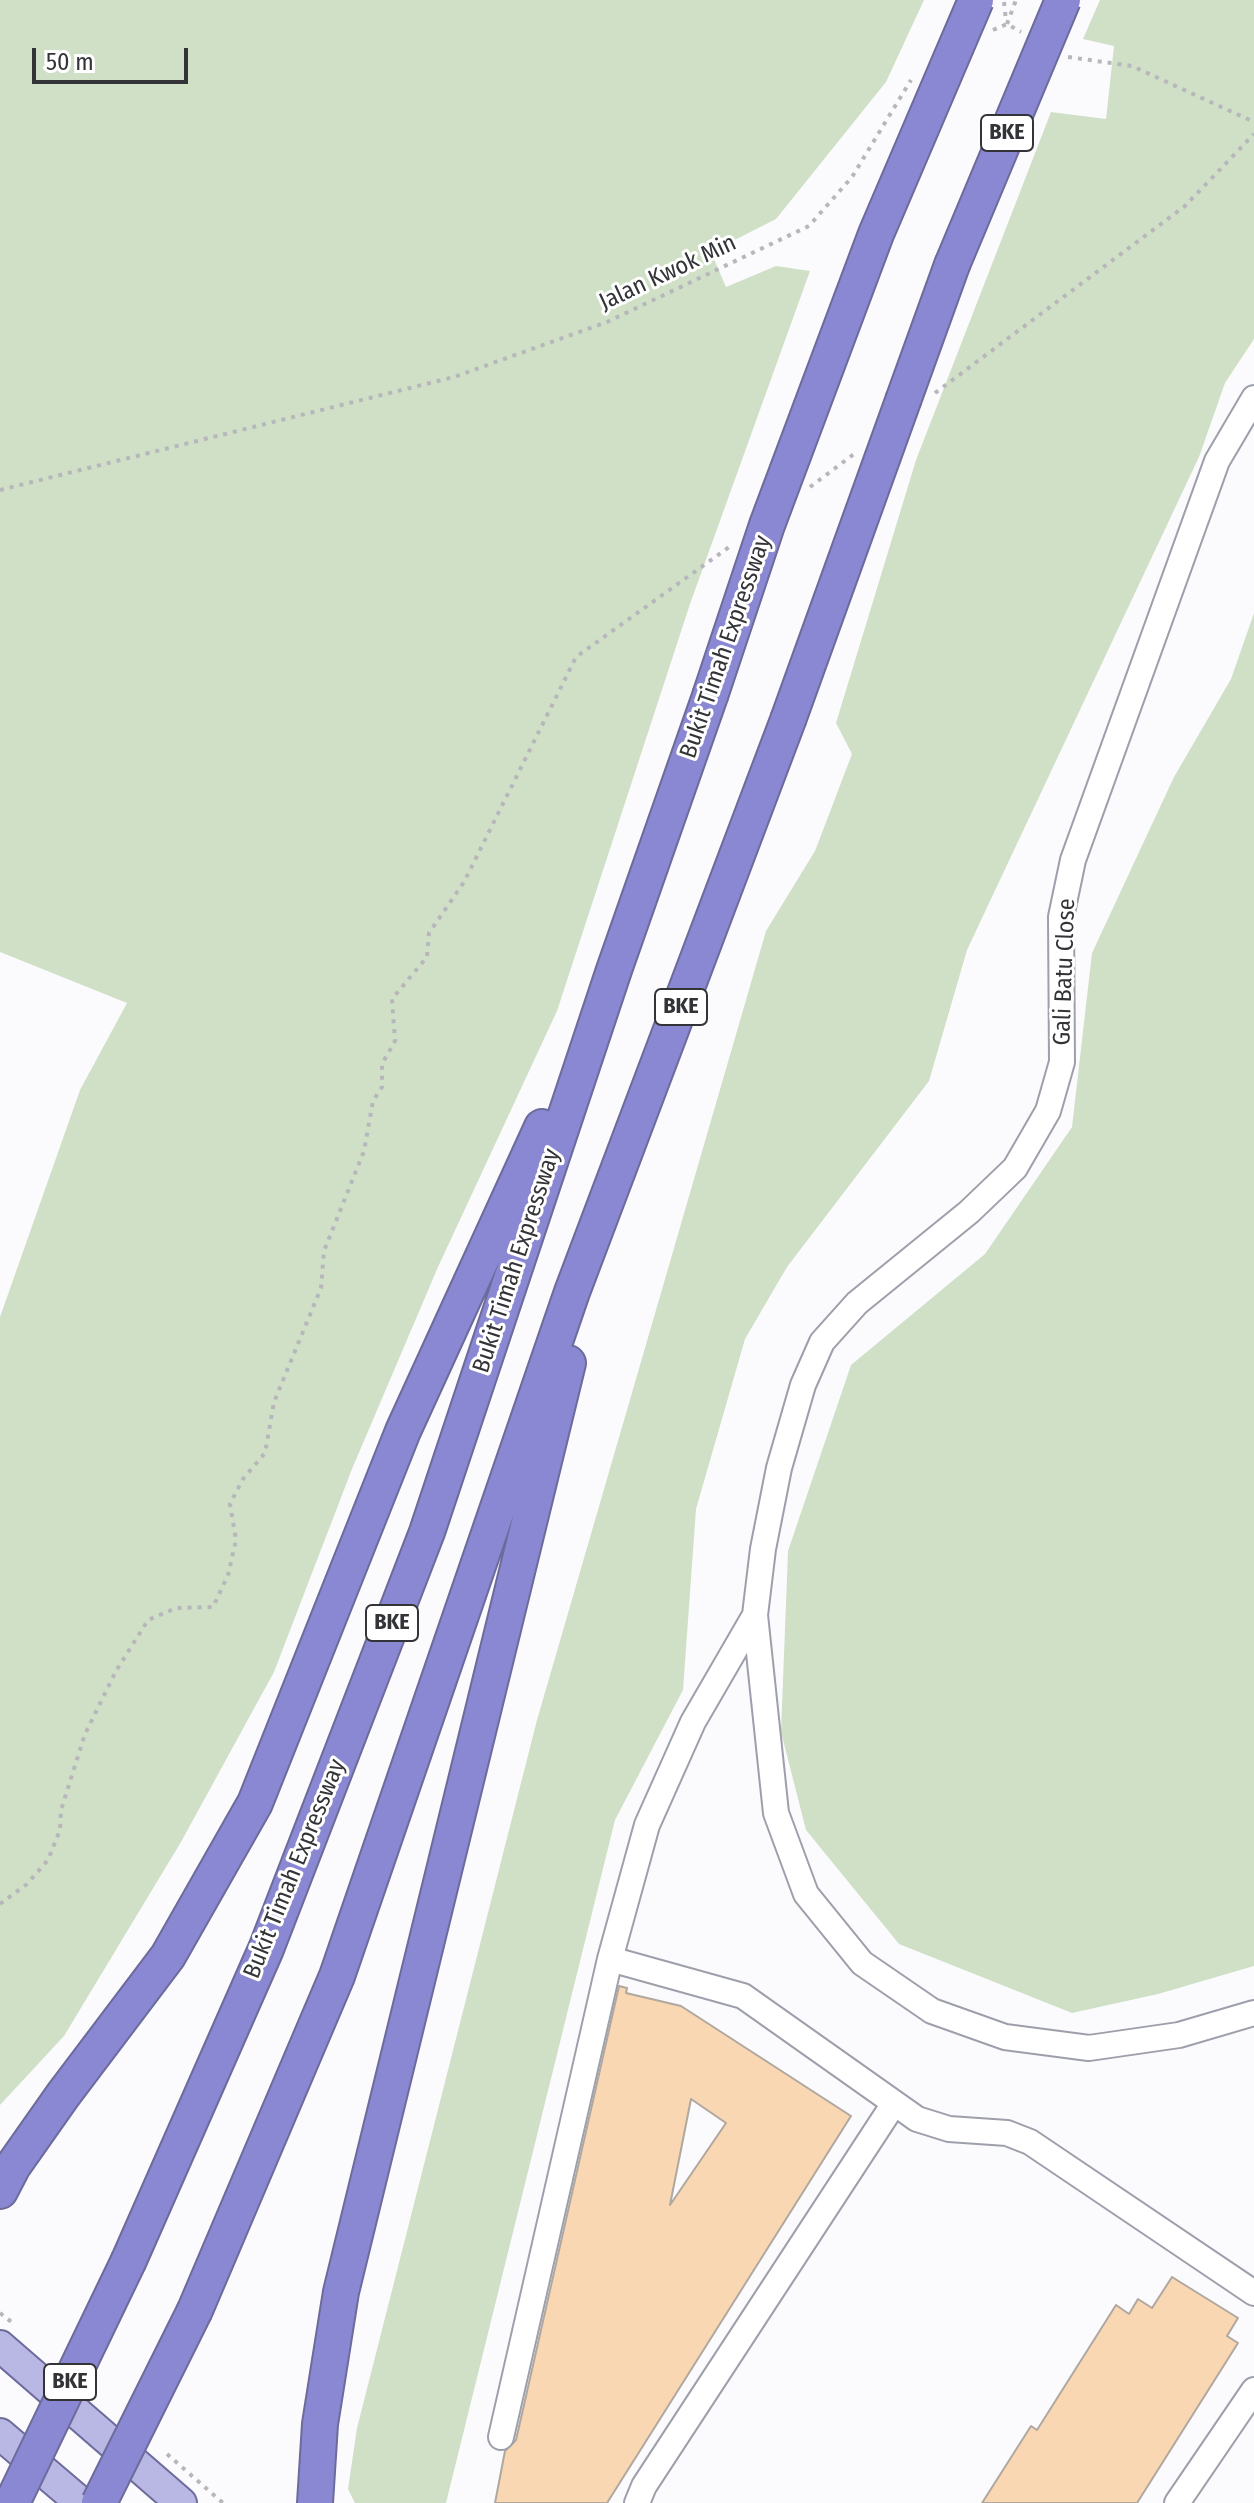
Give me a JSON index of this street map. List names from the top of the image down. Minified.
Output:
{"streets":{"highway":["BKE","Bukit Timah Expressway"],"lane":["Gali Batu Close"],"path":["Jalan Kwok Min"]},"scale_bar":"50 m"}
